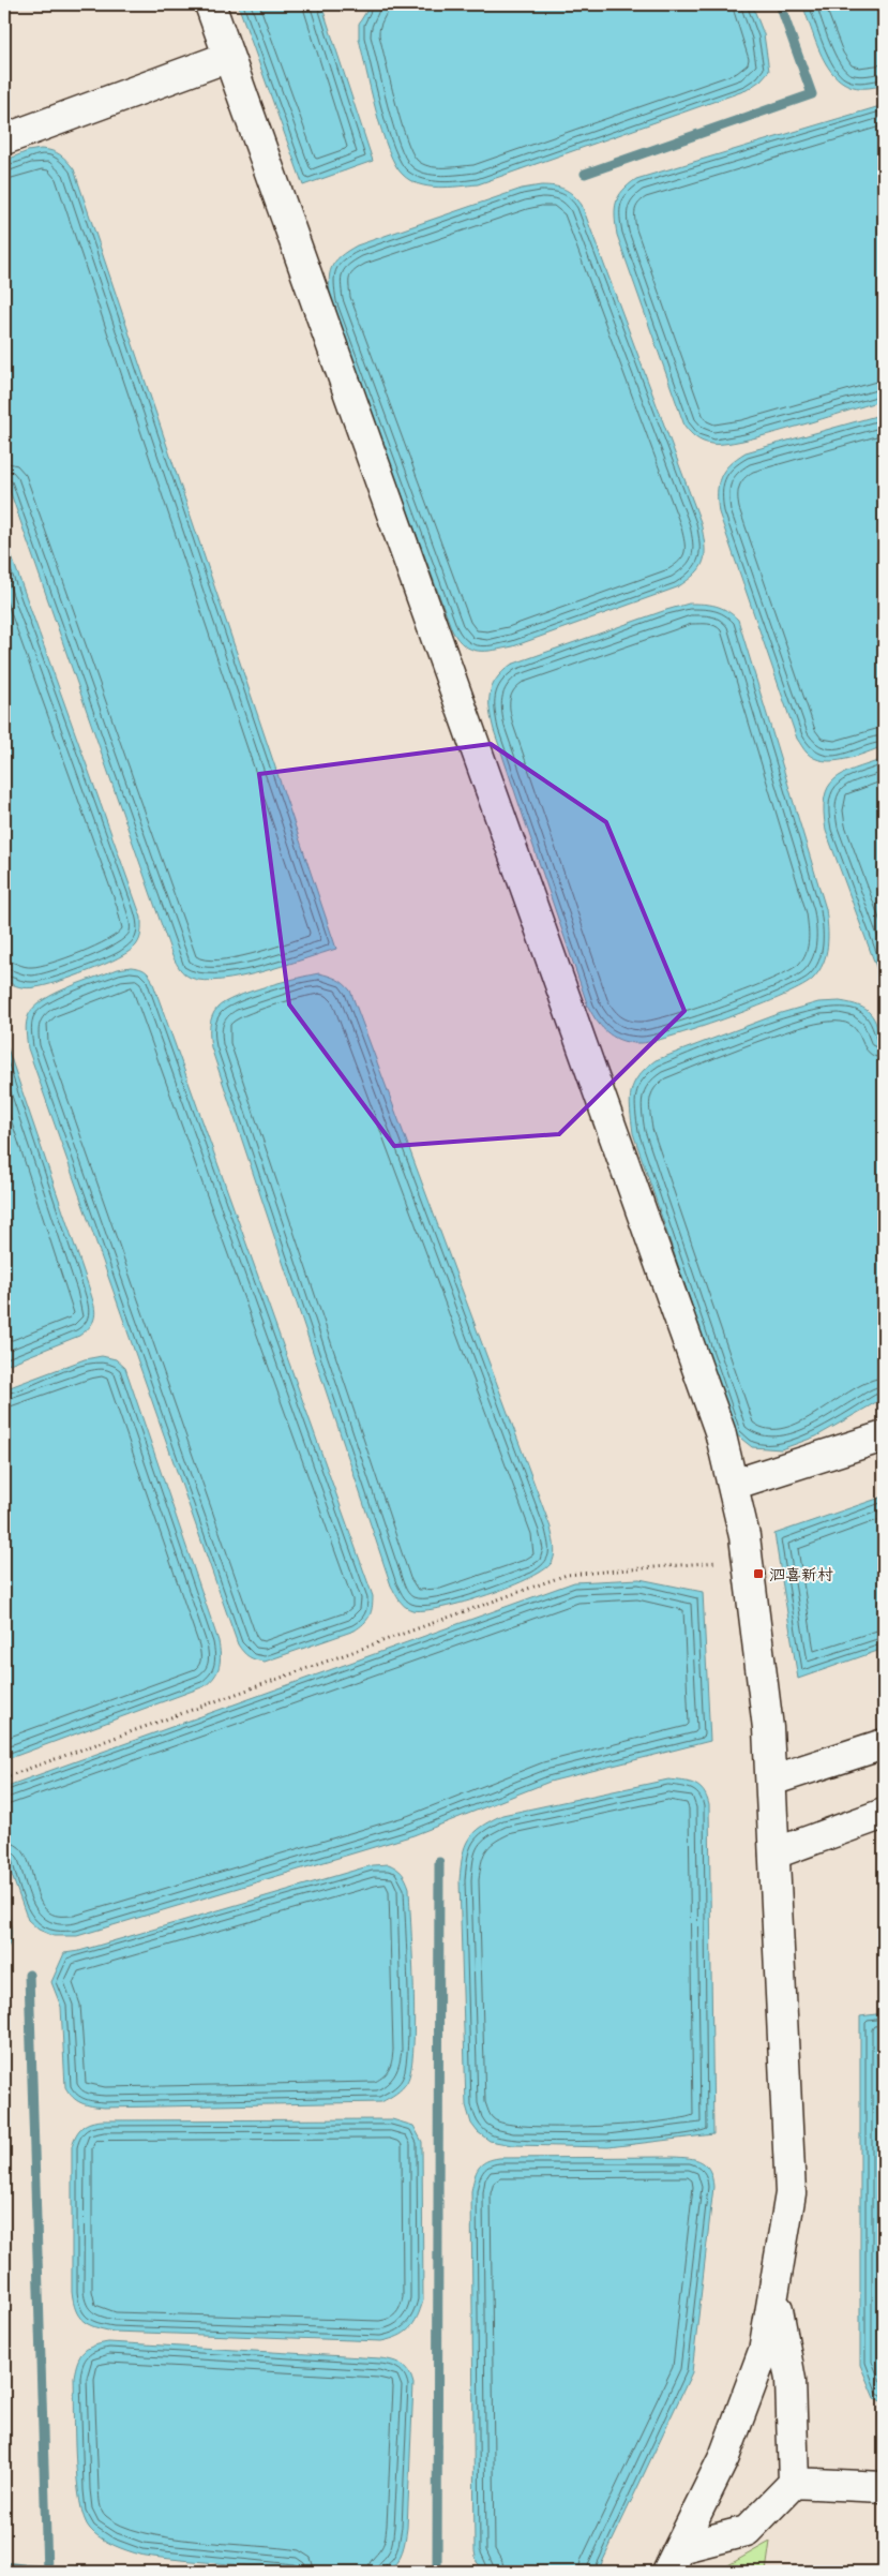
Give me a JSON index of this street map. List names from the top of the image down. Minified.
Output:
{"places":{"transit":["泗喜新村"]}}
